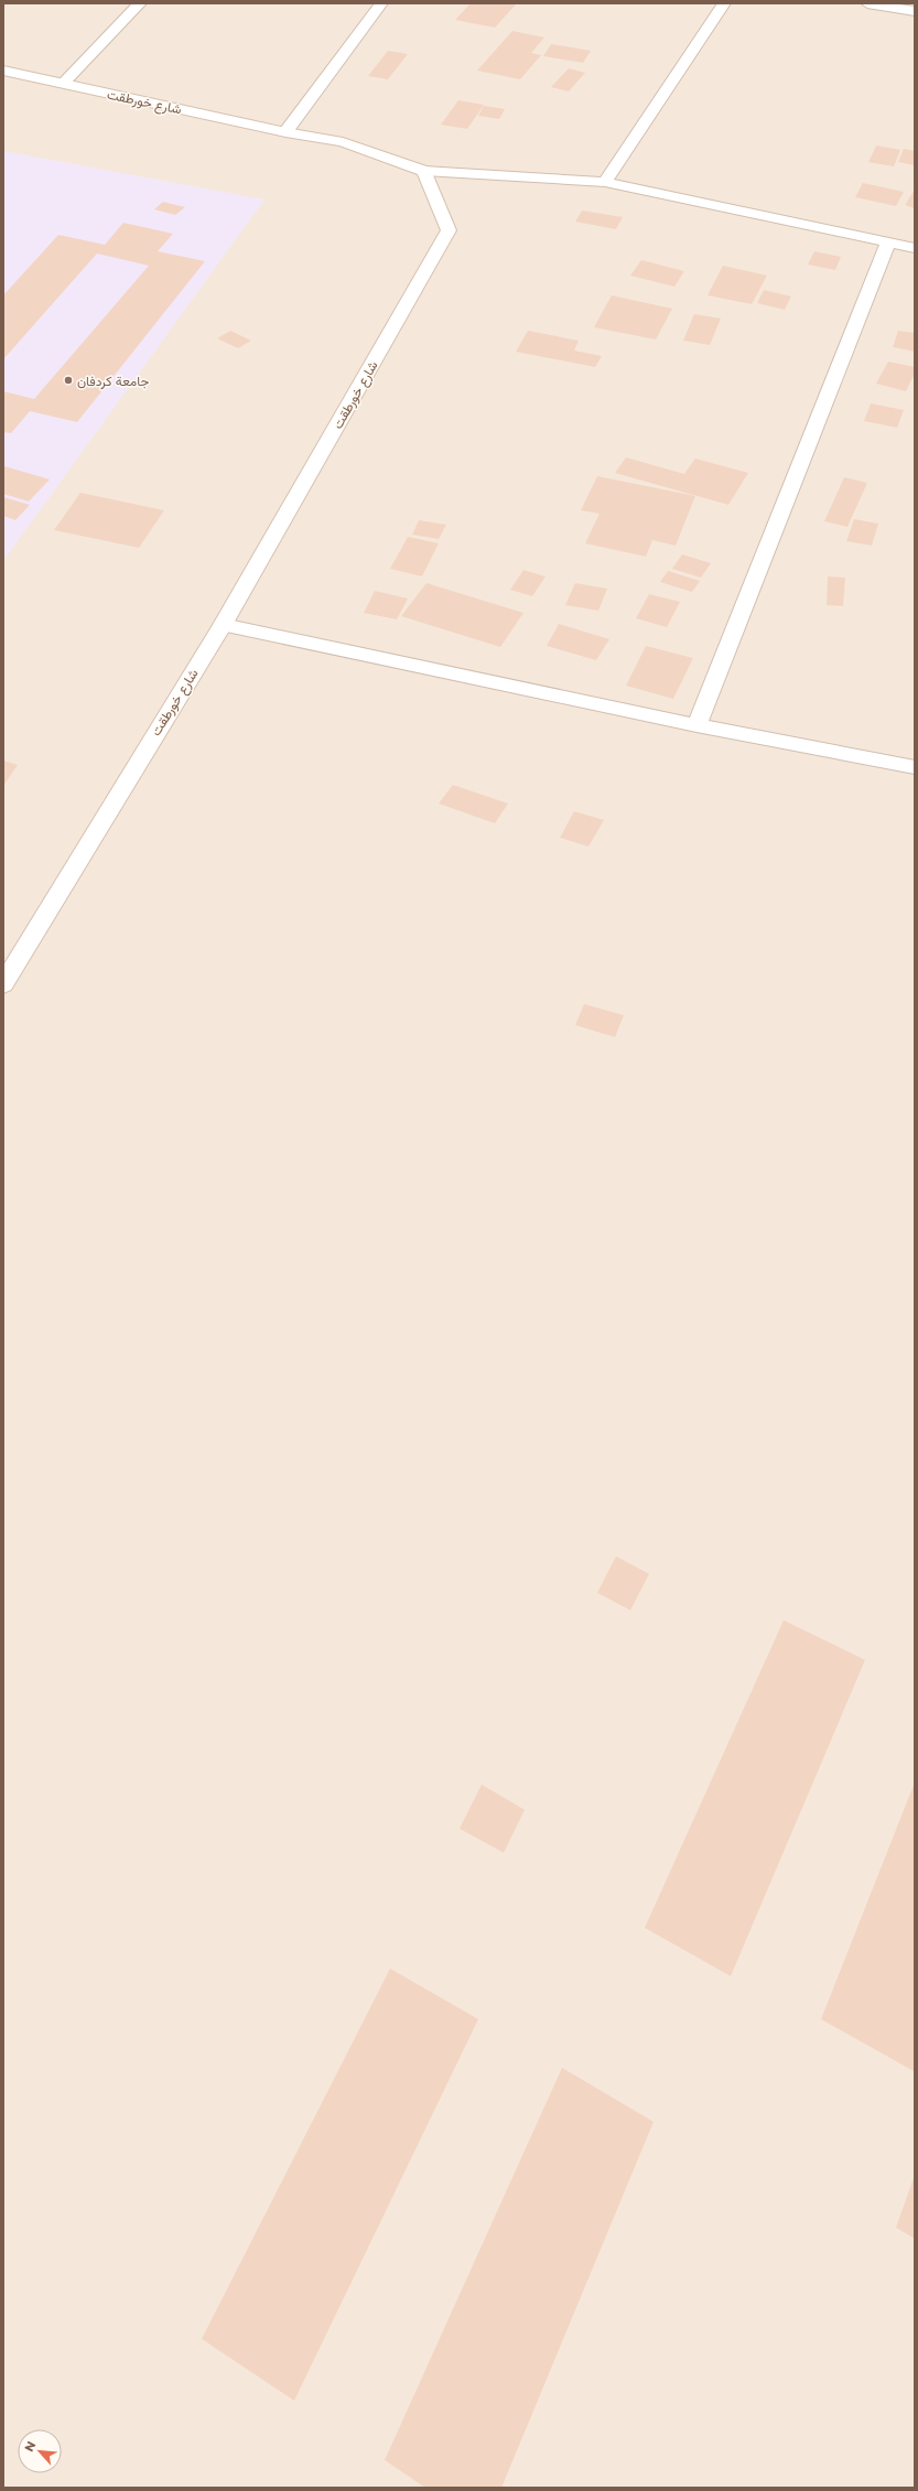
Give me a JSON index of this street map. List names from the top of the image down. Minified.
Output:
{"streets":{"street":["شارع خورطقت"]},"places":["جامعة كردفان"],"north":"top left"}
